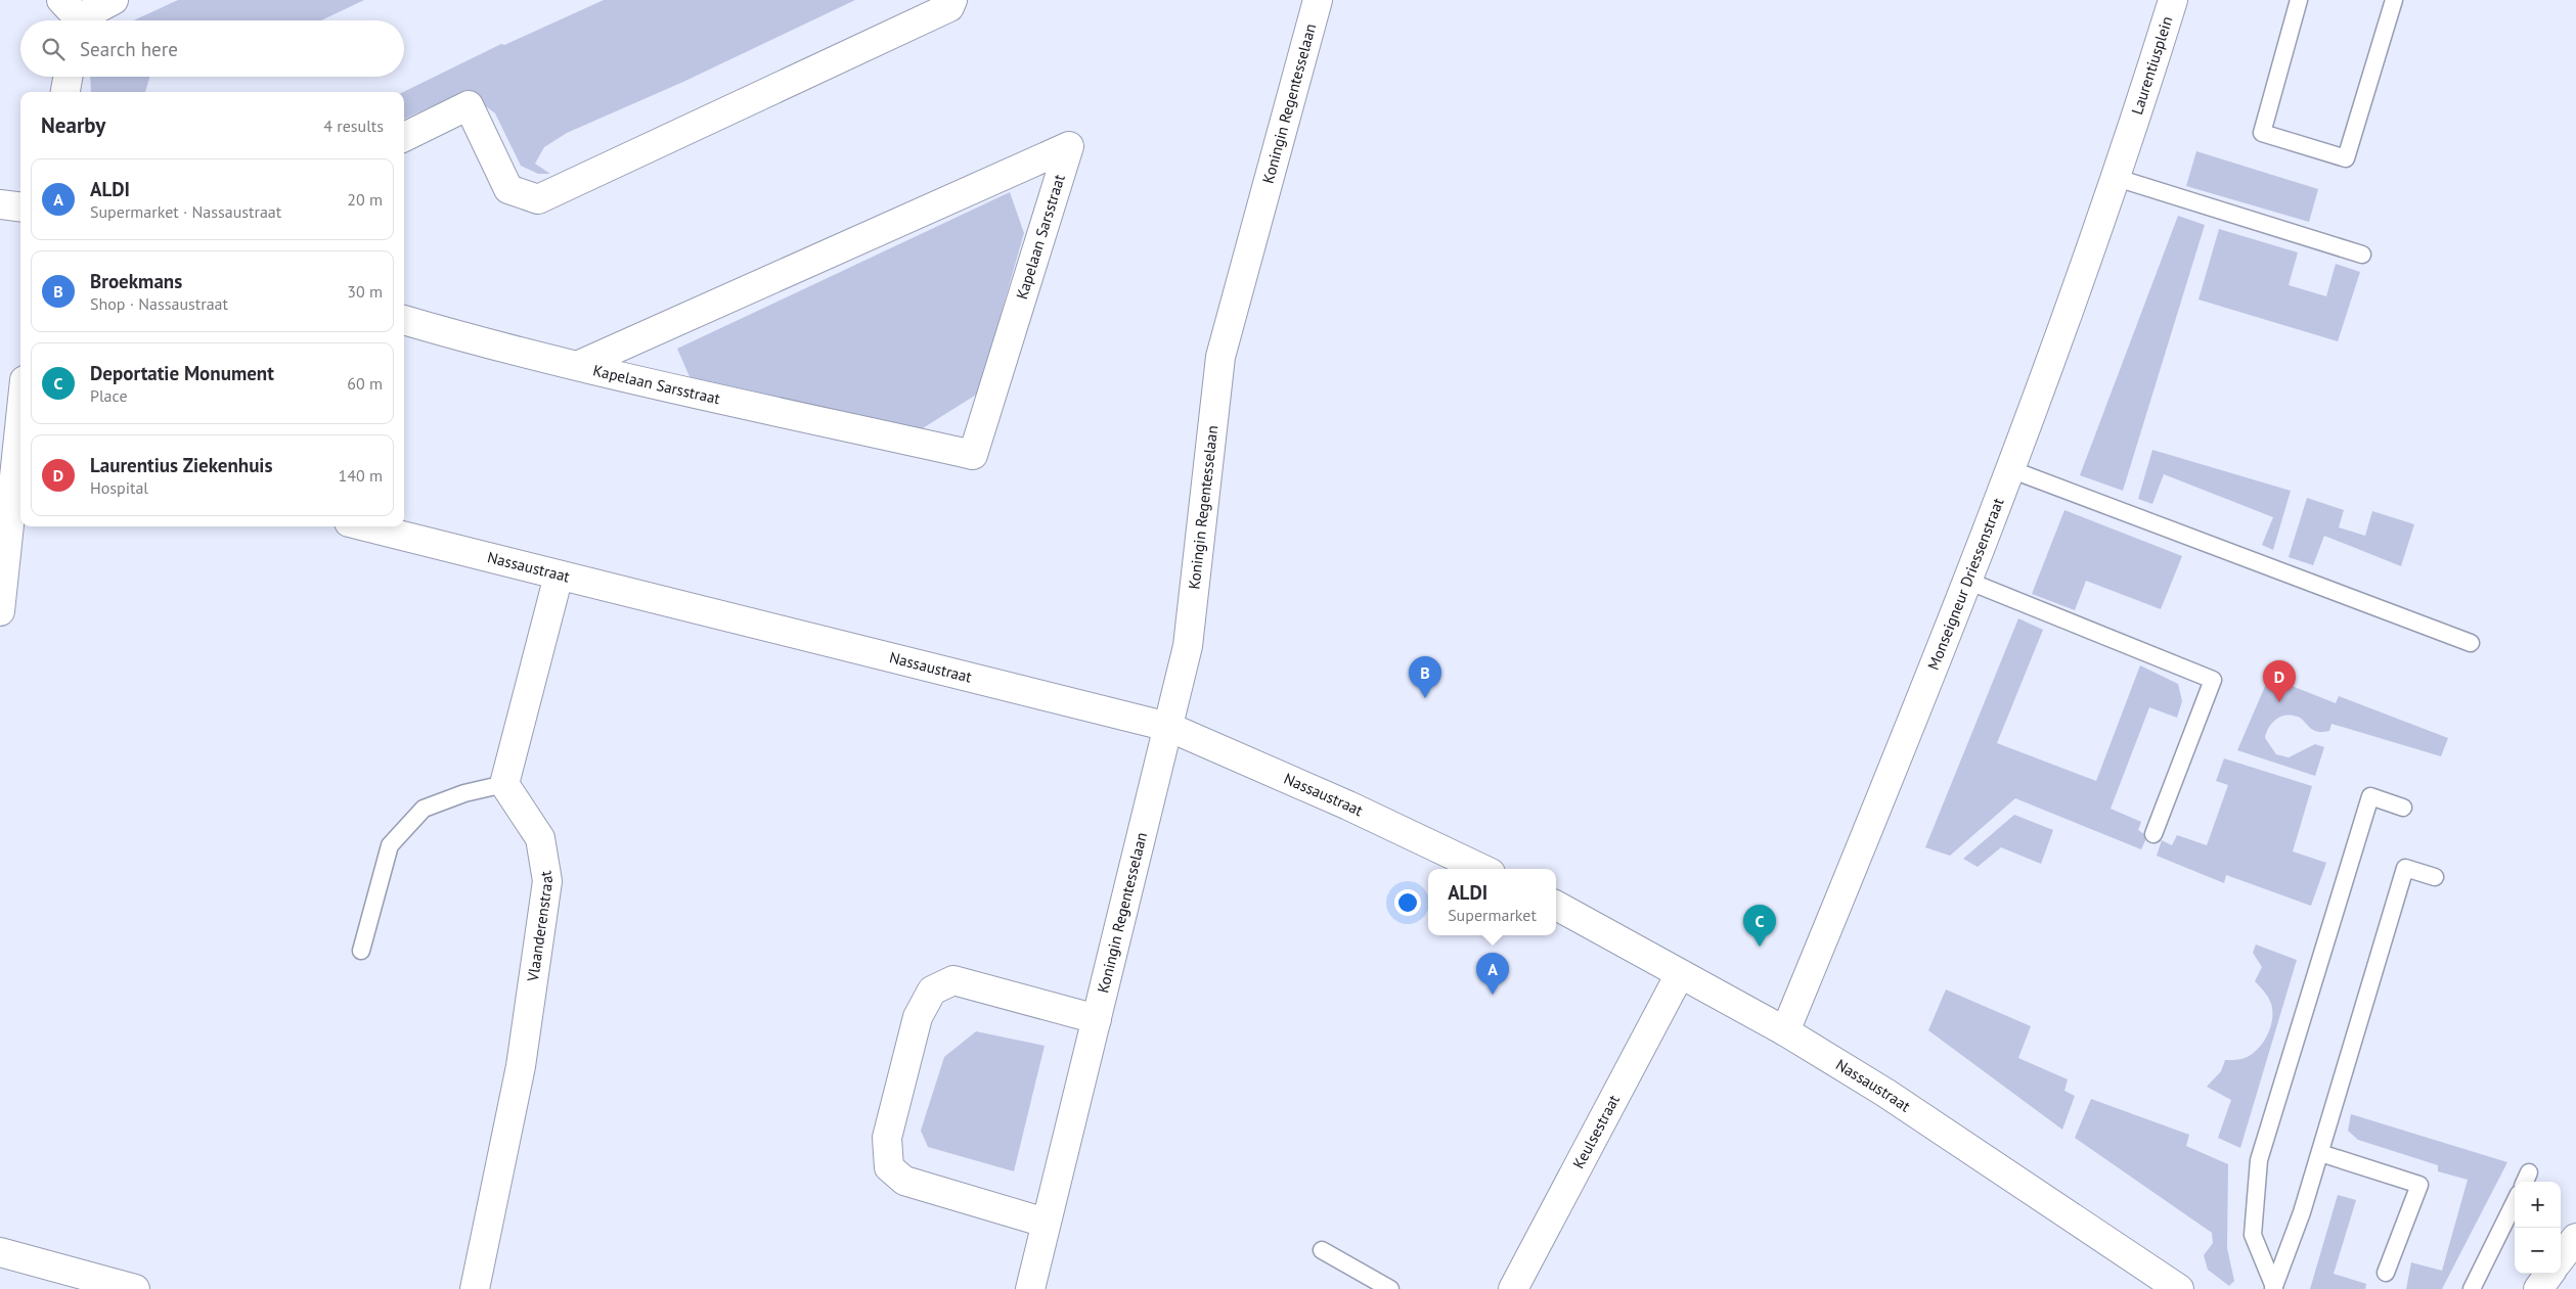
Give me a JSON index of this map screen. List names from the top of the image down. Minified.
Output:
{"streets":{"street":["Laurentiusplein","Koningin Regentesselaan","Kapelaan Sarsstraat","Nassaustraat","Monseigneur Driessenstraat","Vlaanderenstraat","Keulsestraat"]},"crossings":[["Laurentiusplein","Monseigneur Driessenstraat"],["Koningin Regentesselaan","Nassaustraat"],["Nassaustraat","Monseigneur Driessenstraat"],["Nassaustraat","Keulsestraat"]],"page":{"search":"Search here","heading":["Nearby","4 results"],"list":[{"mark":"A","name":"ALDI","note":"Supermarket · Nassaustraat","value":"20 m"},{"mark":"B","name":"Broekmans","note":"Shop · Nassaustraat","value":"30 m"},{"mark":"C","name":"Deportatie Monument","note":"Place","value":"60 m"},{"mark":"D","name":"Laurentius Ziekenhuis","note":"Hospital","value":"140 m"}],"pins":["B","D","C","A"],"popup":["ALDI","Supermarket"],"map_buttons":["+","−"]}}
